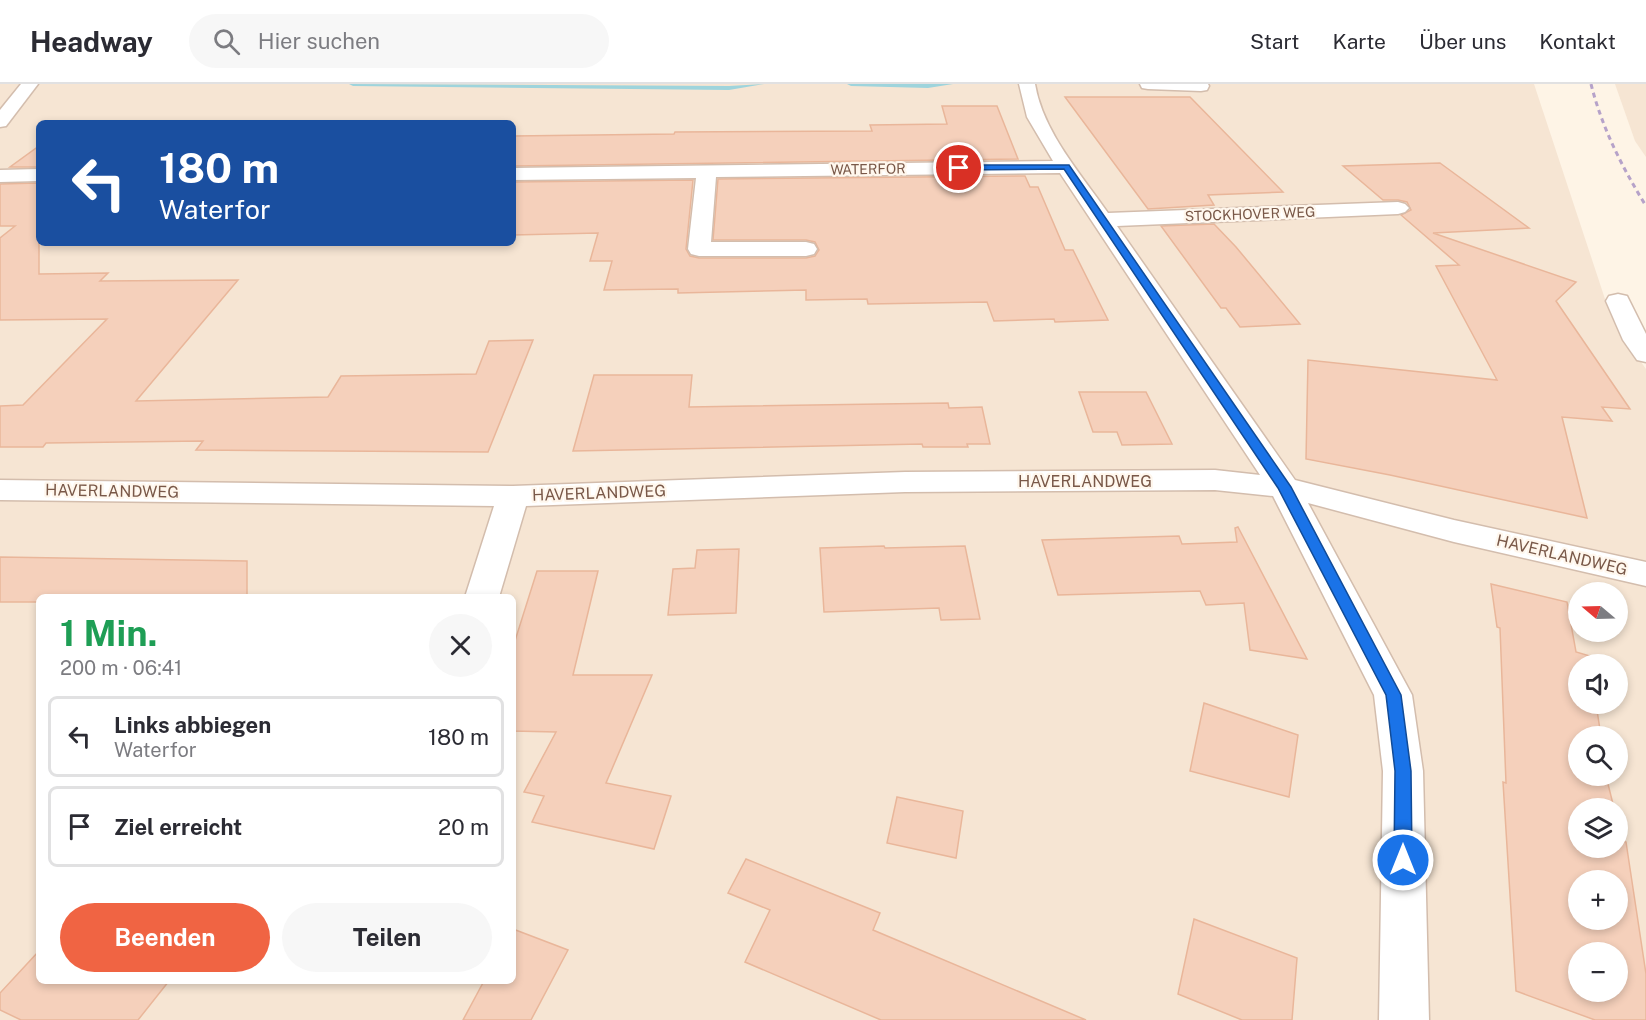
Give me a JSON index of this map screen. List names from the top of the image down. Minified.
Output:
{"streets":{"street":["WATERFOR","STOCKHOVER WEG","HAVERLANDWEG"]},"north":"left","page":{"header":"Headway","search":"Hier suchen","nav":["Start","Karte","Über uns","Kontakt"],"turn":["180 m","Waterfor"],"map_buttons":["+","−"],"heading":["1 Min.","200 m · 06:41"],"list":[{"name":"Links abbiegen","note":"Waterfor","value":"180 m"},{"name":"Ziel erreicht","value":"20 m"}],"buttons":["Beenden","Teilen"]}}
